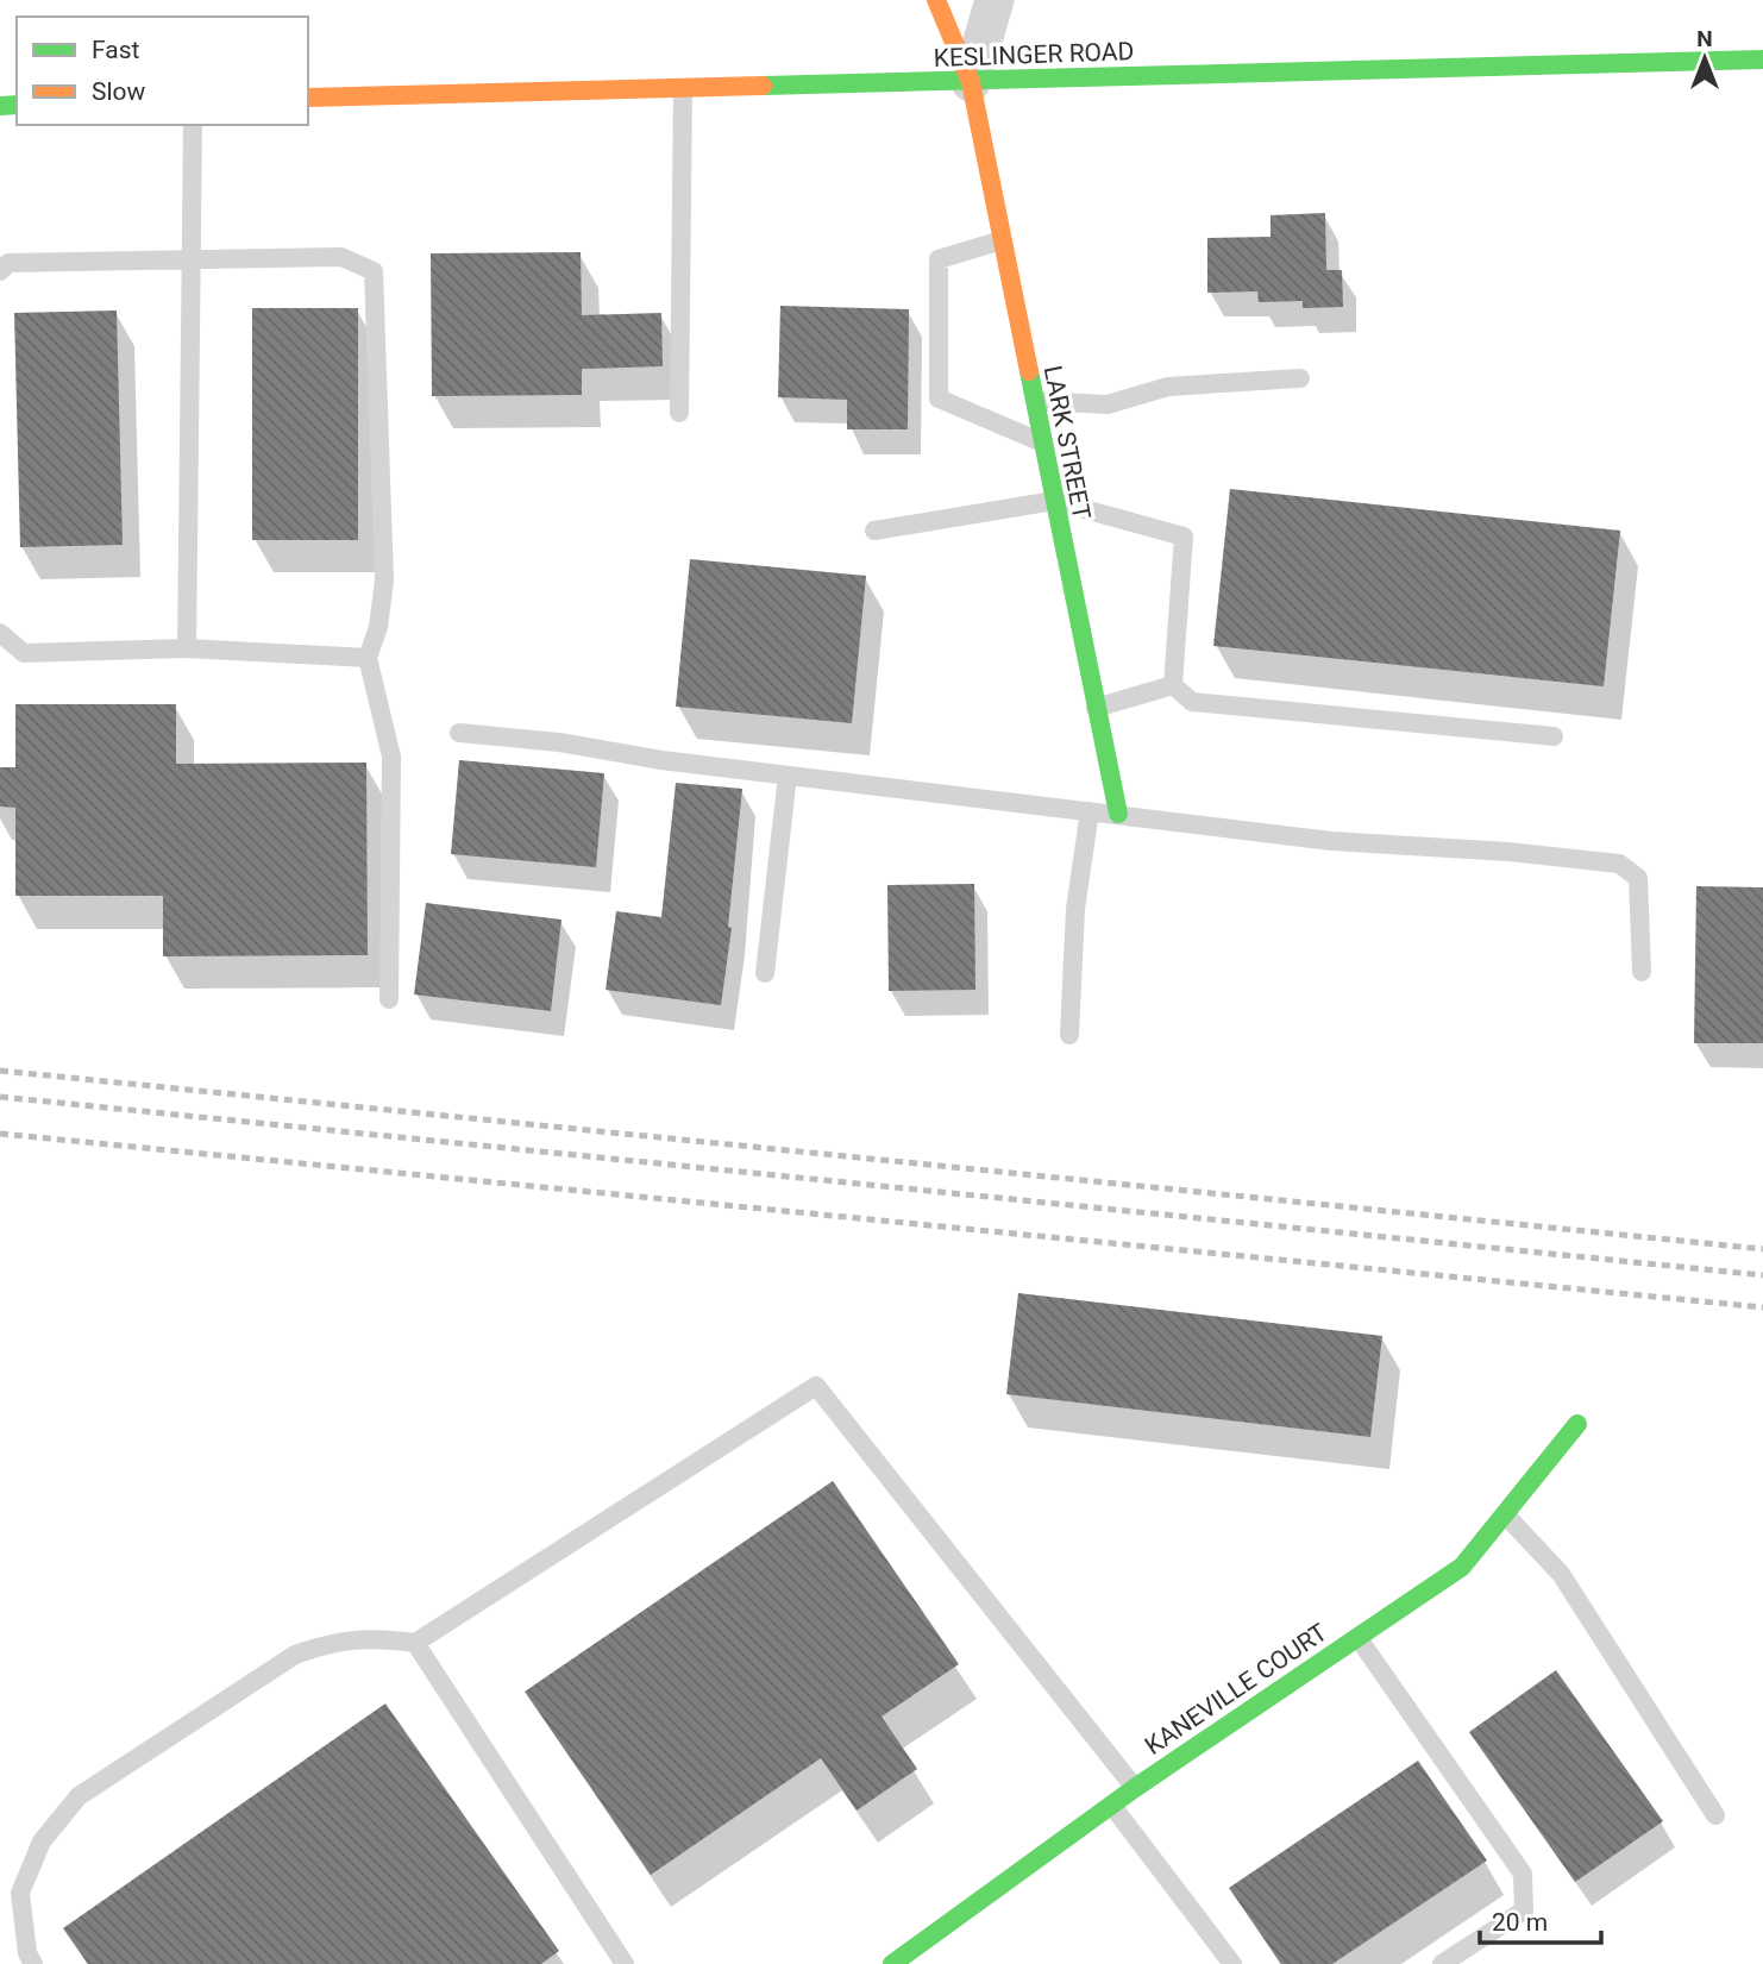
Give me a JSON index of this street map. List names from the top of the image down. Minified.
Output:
{"streets":{"street":["KESLINGER ROAD","LARK STREET","KANEVILLE COURT"]},"crossings":[["KESLINGER ROAD","LARK STREET"]],"legend":["Fast","Slow"],"scale_bar":"20 m","north":"top"}
